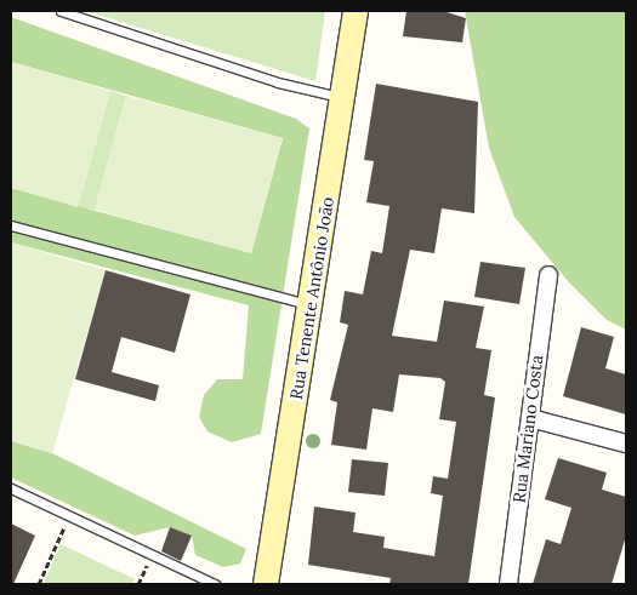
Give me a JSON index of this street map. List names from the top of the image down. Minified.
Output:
{"streets":{"street":["Rua Tenente Antônio João","Rua Mariano Costa"]}}
